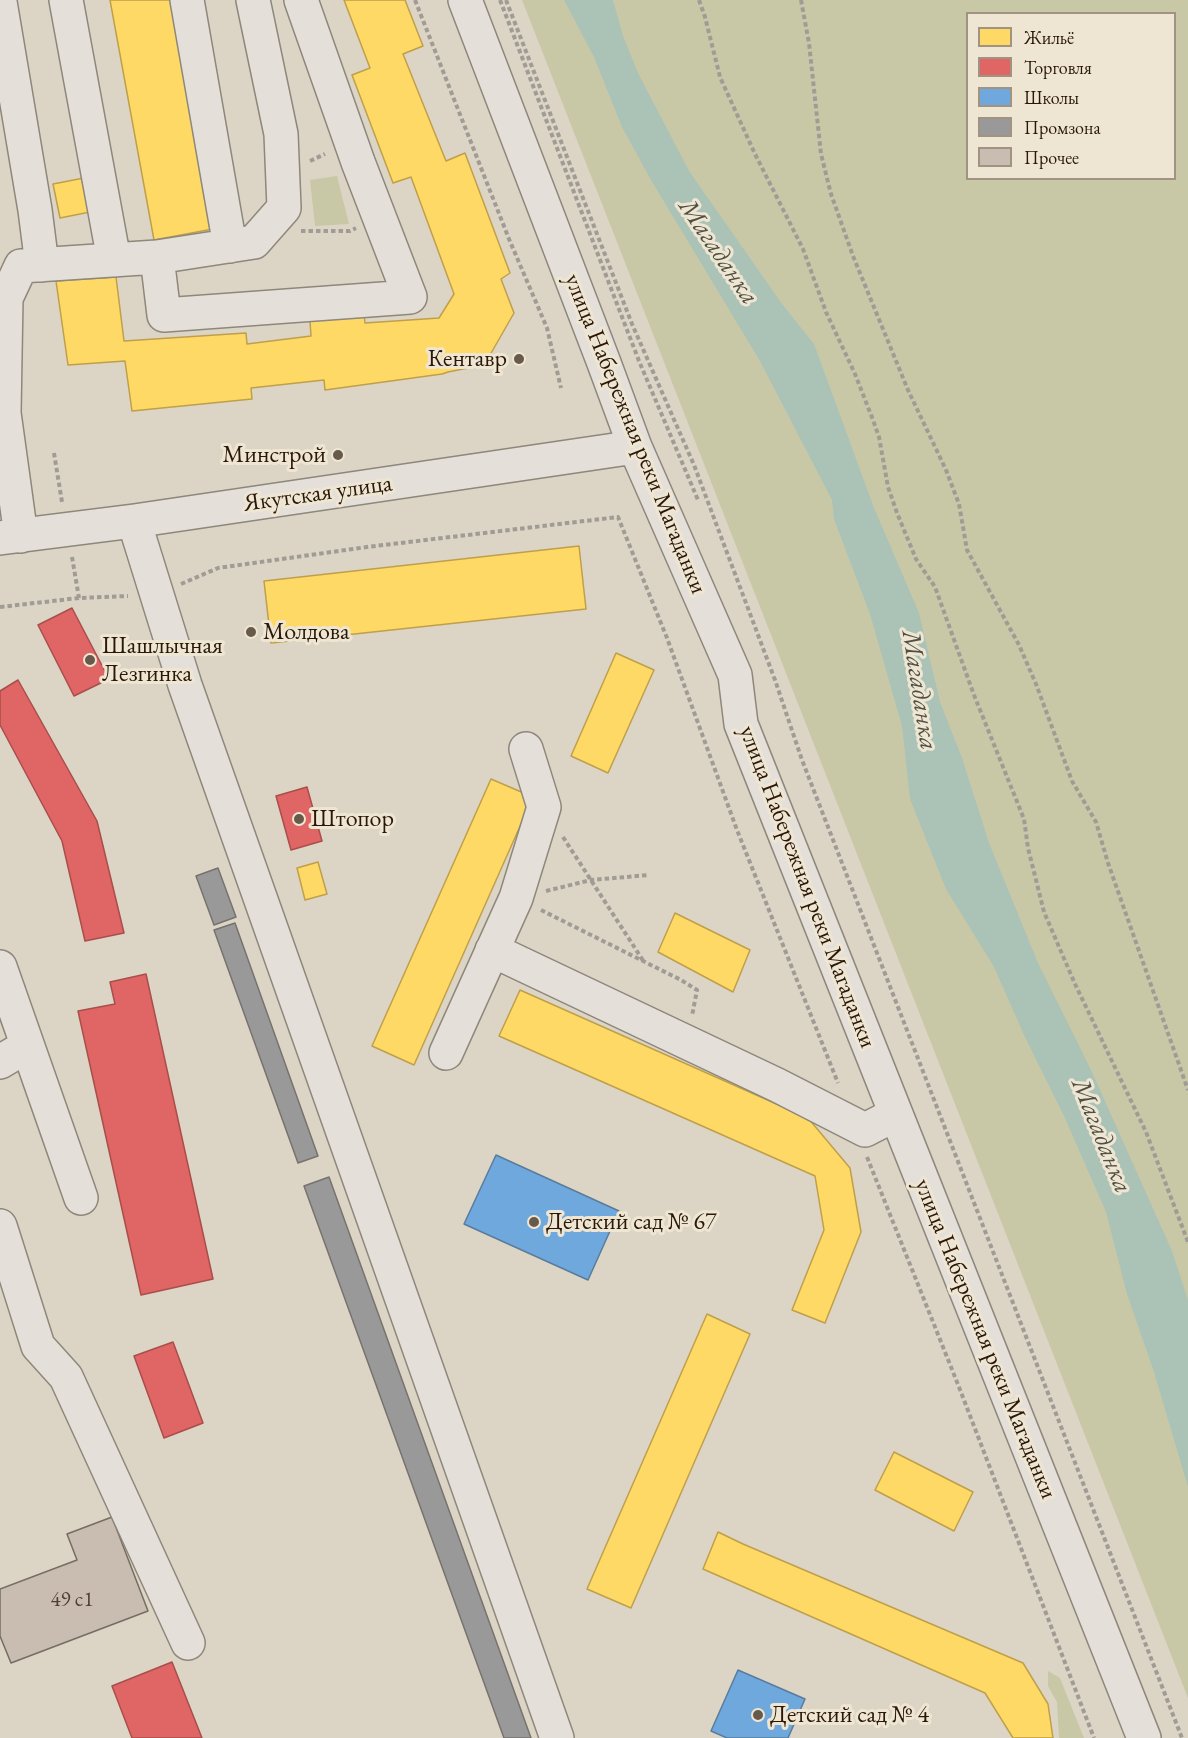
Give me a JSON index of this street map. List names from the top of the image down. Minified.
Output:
{"streets":{"street":["улица Набережная реки Магаданки","Якутская улица"]},"crossings":[["улица Набережная реки Магаданки","Якутская улица"]],"water":["Магаданка"],"places":["Кентавр","Минстрой","Молдова","Шашлычная Лезгинка","Штопор","Детский сад № 67","Детский сад № 4"],"house_numbers":["49 с1"],"legend":["Жильё","Торговля","Школы","Промзона","Прочее"]}
